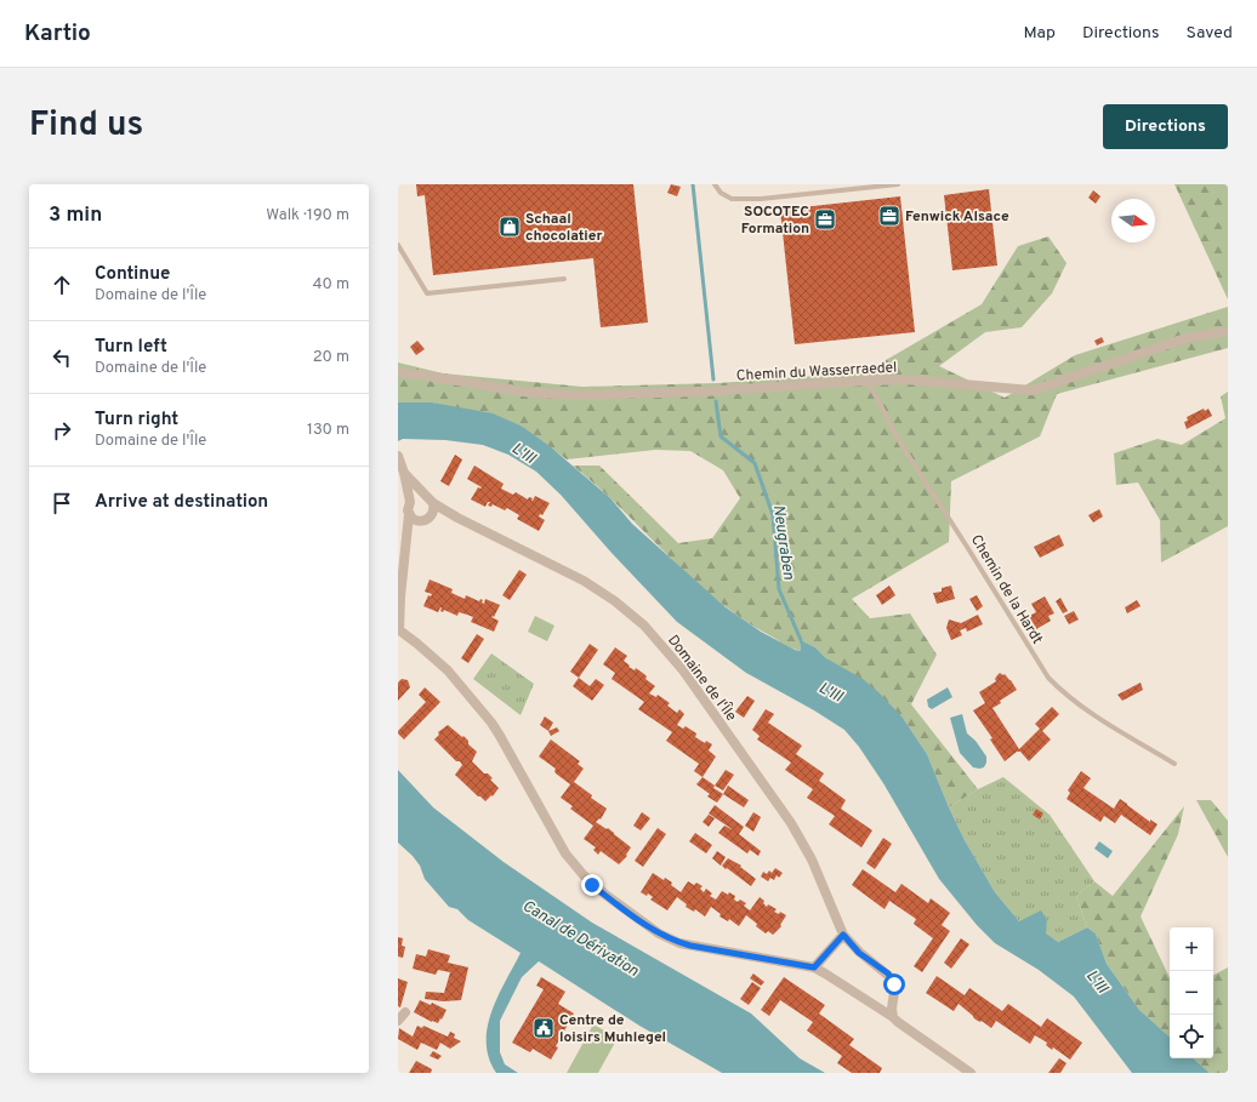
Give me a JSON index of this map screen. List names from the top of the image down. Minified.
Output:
{"streets":{"street":["Chemin du Wasserraedel","Domaine de l'Île"],"lane":["Chemin de la Hardt"]},"crossings":[["Chemin du Wasserraedel","Chemin de la Hardt"]],"water":["L'Ill","Neugraben","Canal de Dérivation"],"places":{"office":["Fenwick Alsace","SOCOTEC Formation"],"shop":["Schaal chocolatier"],"public building":["Centre de loisirs Muhlegel"]},"north":"right","page":{"header":"Kartio","nav":["Map","Directions","Saved"],"title":"Find us","buttons":"Directions","heading":["3 min","Walk · 190 m"],"list":[["Continue","Domaine de l'Île","40 m"],["Turn left","Domaine de l'Île","20 m"],["Turn right","Domaine de l'Île","130 m"],"Arrive at destination"],"map_buttons":["+","−"]}}
